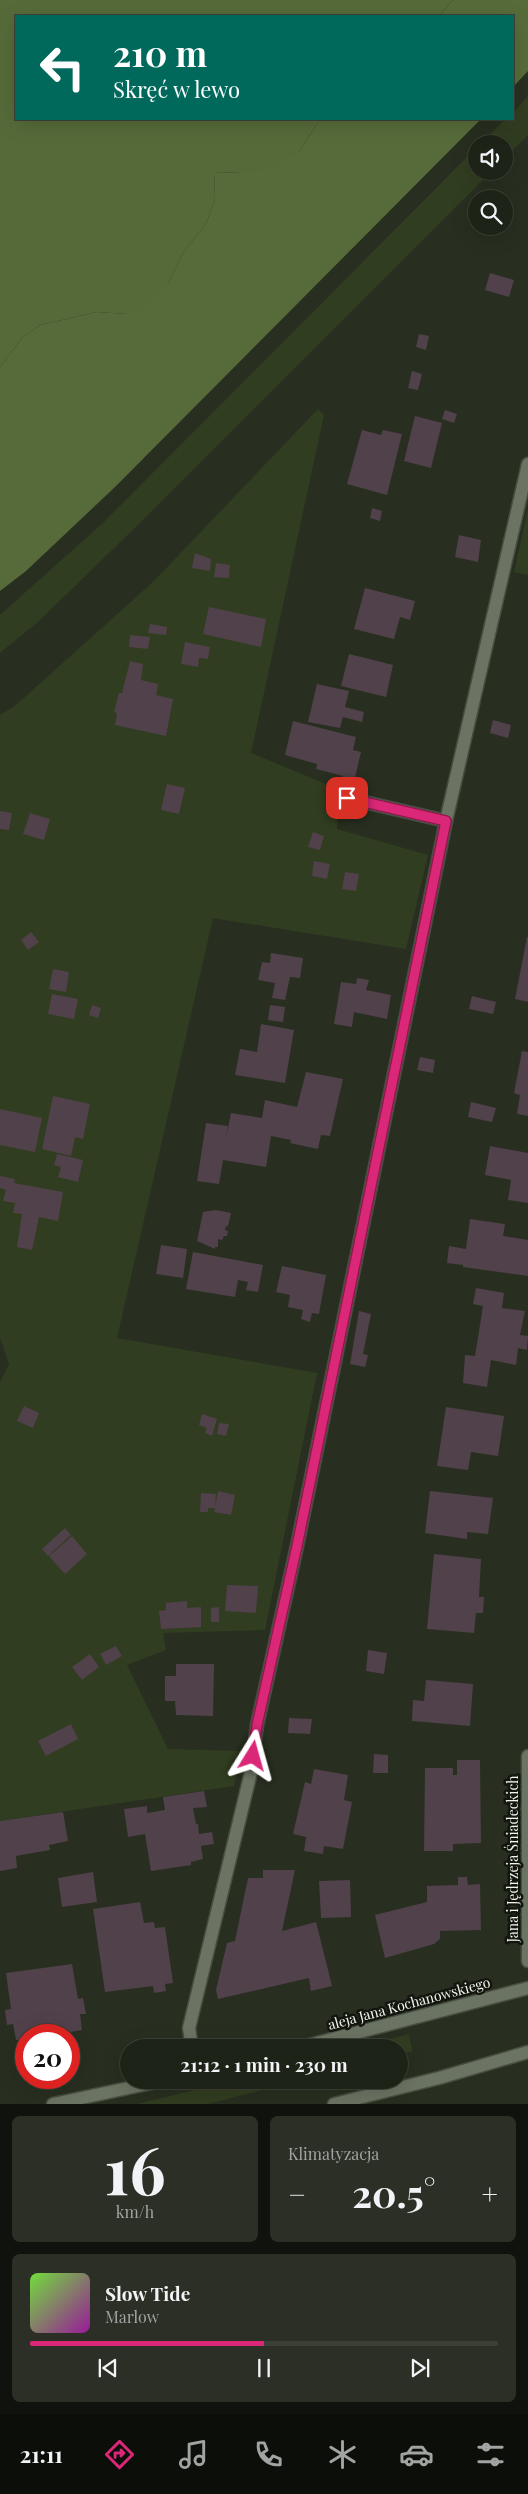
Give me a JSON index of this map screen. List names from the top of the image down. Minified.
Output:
{"streets":{"main road":["Jana i Jędrzeja Śniadeckich","aleja Jana Kochanowskiego"]},"page":{"turn":["210 m","Skręć w lewo"],"limit":"20","trip":"21:12 · 1 min · 230 m","tile":[["16","km/h"],"Klimatyzacja"],"heat":["−","20.5°","+"],"song":["Slow Tide","Marlow"],"tabs":"21:11"}}
